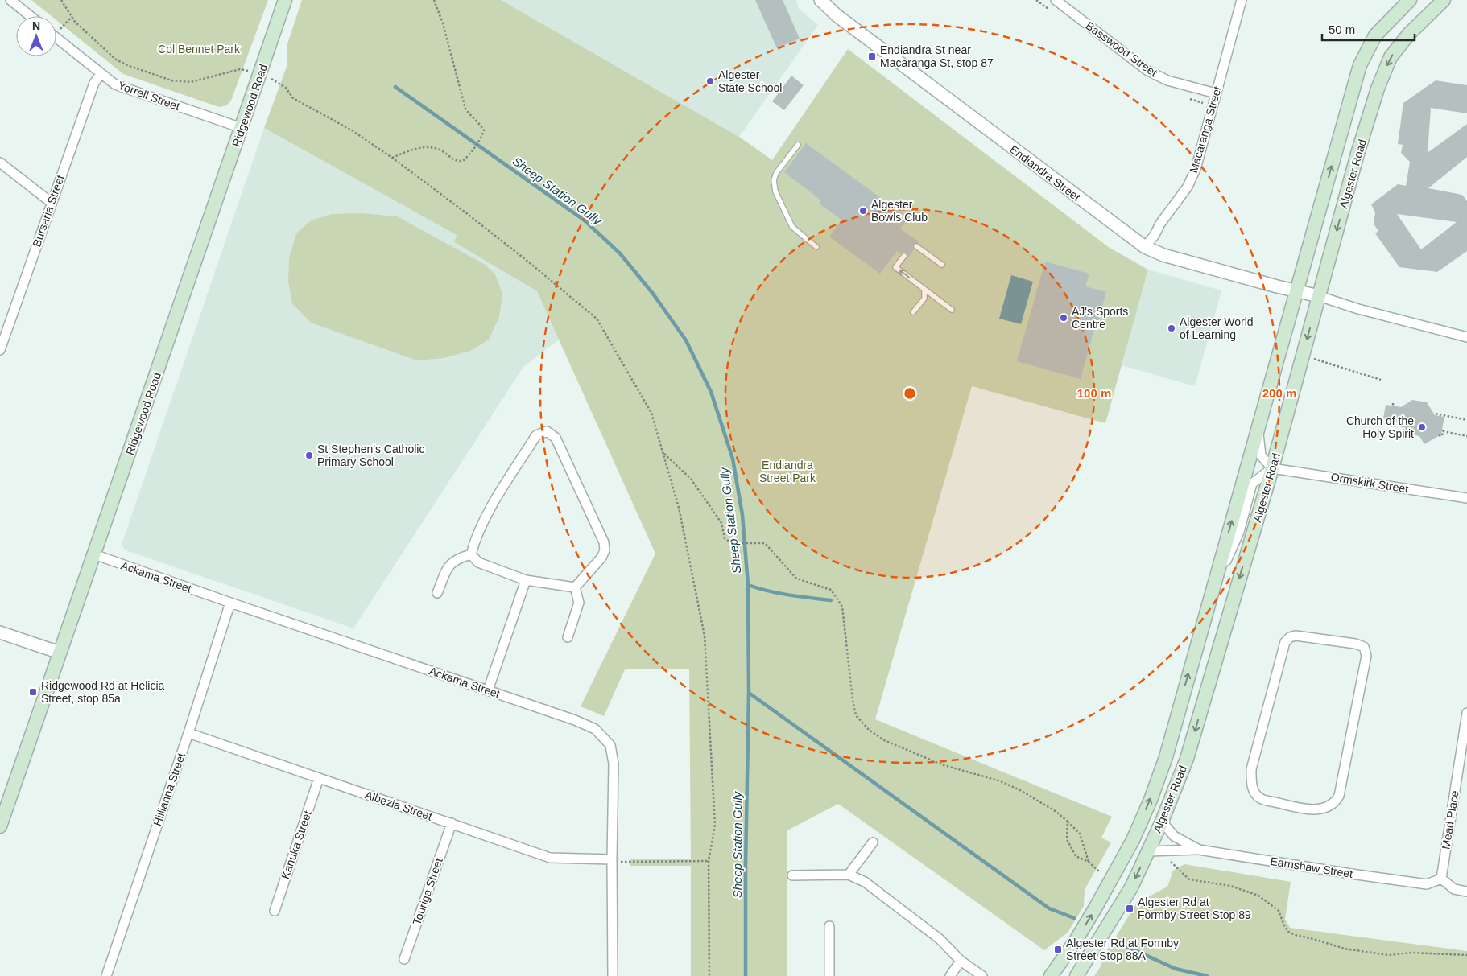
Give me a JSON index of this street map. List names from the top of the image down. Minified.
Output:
{"streets":{"main road":["Ridgewood Road","Algester Road"],"street":["Basswood Street","Yorrell Street","Macaranga Street","Endiandra Street","Bursaria Street","Ormskirk Street","Ackama Street","Hillianna Street","Albezia Street","Mead Place","Kanuka Street","Earnshaw Street","Touriga Street"]},"crossings":[["Basswood Street","Macaranga Street"],["Yorrell Street","Ridgewood Road"],["Yorrell Street","Bursaria Street"],["Ridgewood Road","Ackama Street"],["Macaranga Street","Endiandra Street"],["Endiandra Street","Algester Road"],["Algester Road","Ormskirk Street"],["Algester Road","Earnshaw Street"],["Ackama Street","Hillianna Street"],["Ackama Street","Albezia Street"],["Hillianna Street","Albezia Street"],["Albezia Street","Kanuka Street"],["Albezia Street","Touriga Street"],["Mead Place","Earnshaw Street"]],"water":["Sheep Station Gully"],"parks":["Col Bennet Park","Endiandra Street Park"],"places":{"transit":["Endiandra St near Macaranga St, stop 87","Ridgewood Rd at Helicia Street, stop 85a","Algester Rd at Formby Street Stop 89","Algester Rd at Formby Street Stop 88A"],"other":["Algester State School","Algester Bowls Club","AJ's Sports Centre","Algester World of Learning","Church of the Holy Spirit","St Stephen's Catholic Primary School"]},"scale_bar":"50 m","north":"top","rings":["100 m","200 m"]}
